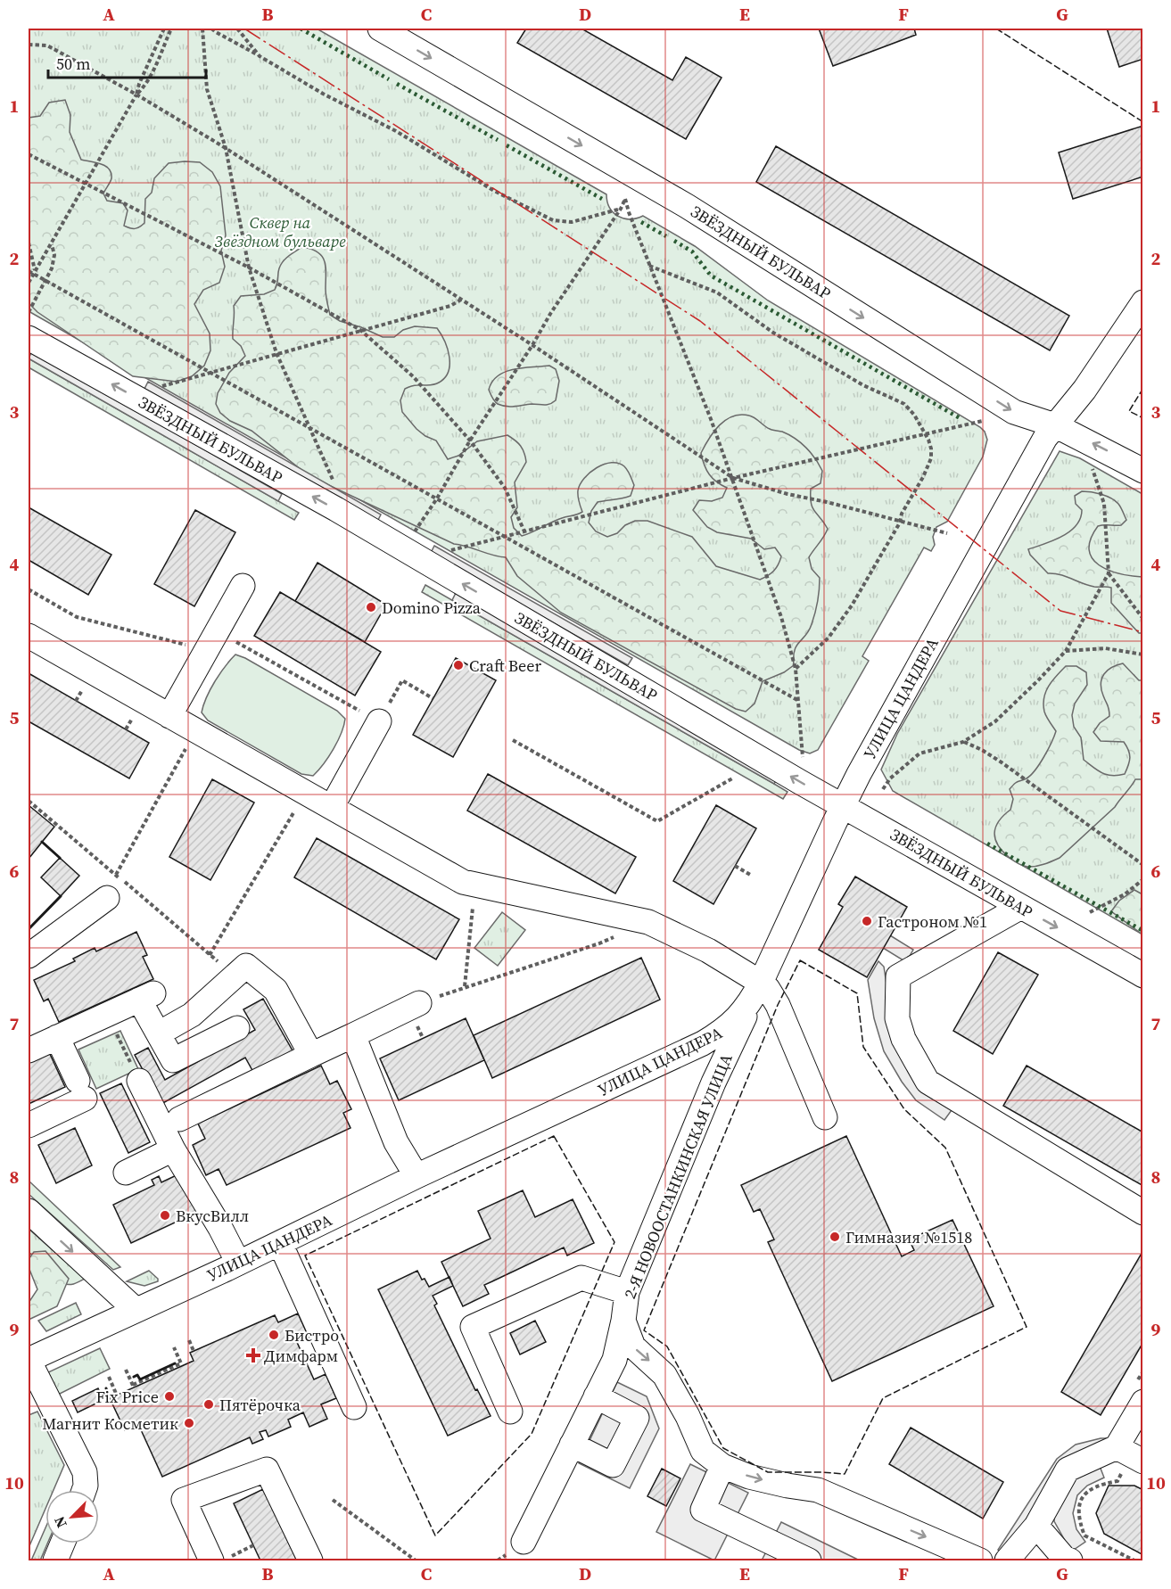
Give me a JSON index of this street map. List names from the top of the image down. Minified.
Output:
{"streets":{"street":["ЗВЁЗДНЫЙ БУЛЬВАР","УЛИЦА ЦАНДЕРА","2-Я НОВООСТАНКИНСКАЯ УЛИЦА"]},"crossings":[["ЗВЁЗДНЫЙ БУЛЬВАР","УЛИЦА ЦАНДЕРА"],["УЛИЦА ЦАНДЕРА","2-Я НОВООСТАНКИНСКАЯ УЛИЦА"]],"one_way":["2-Я НОВООСТАНКИНСКАЯ УЛИЦА"],"parks":["Сквер на Звёздном бульваре"],"places":{"other":["Domino Pizza","Craft Beer","Гастроном №1","ВкусВилл","Гимназия №1518","Бистро","Fix Price","Пятёрочка","Магнит Косметик"],"health":["Димфарм"]},"scale_bar":"50 m","north":"bottom left","grid":{"columns":["A","B","C","D","E","F","G"],"rows":["1","2","3","4","5","6","7","8","9","10"]}}
